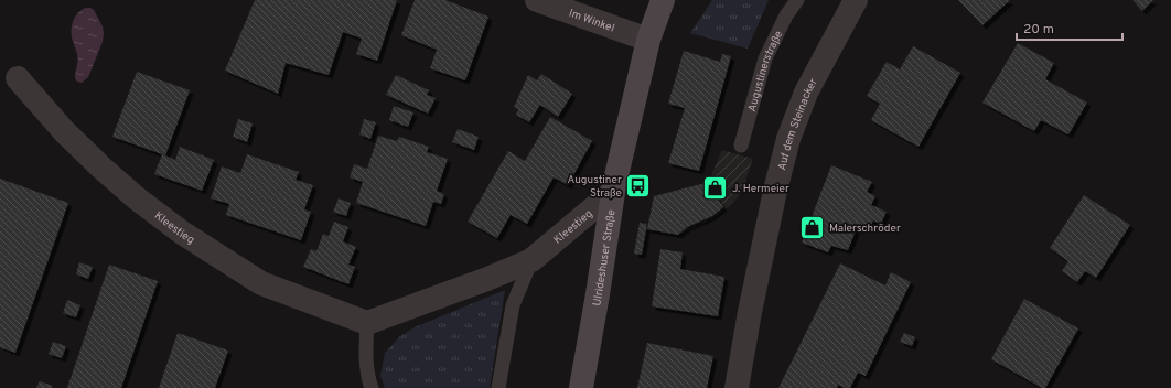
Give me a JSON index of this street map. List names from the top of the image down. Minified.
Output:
{"streets":{"street":["Im Winkel","Auf dem Steinacker","Kleestieg","Ulrideshuser Straße"],"lane":["Augustinerstraße"]},"crossings":[["Im Winkel","Ulrideshuser Straße"],["Kleestieg","Ulrideshuser Straße"]],"places":{"bus stop":["Augustiner Straße"],"shop":["J. Hermeier","Malerschröder"]},"scale_bar":"20 m"}
